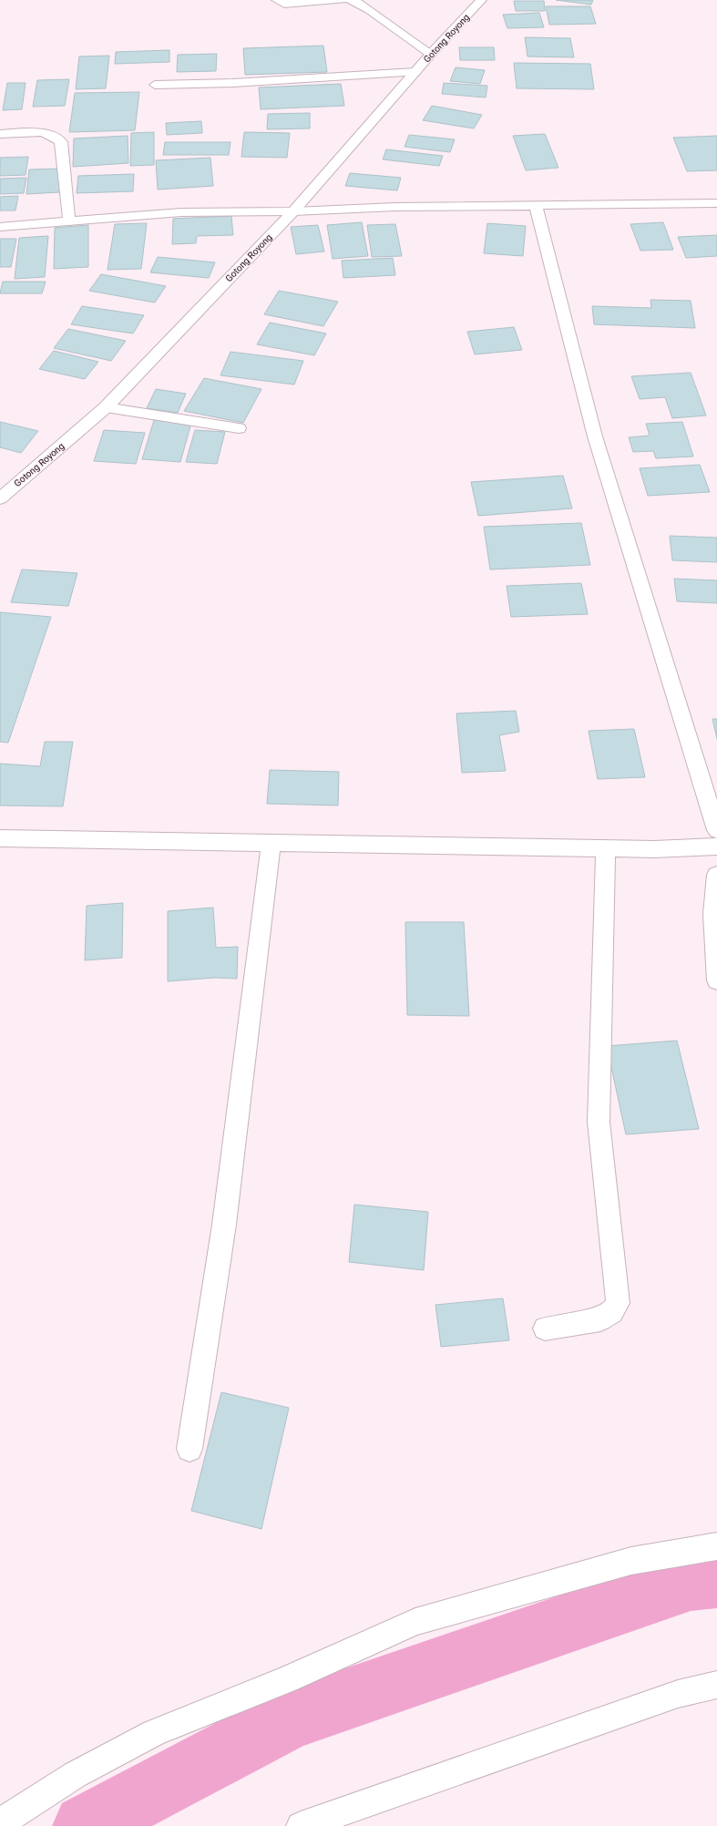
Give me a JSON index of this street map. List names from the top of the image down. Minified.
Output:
{"streets":{"street":["Gotong Royong"]}}
